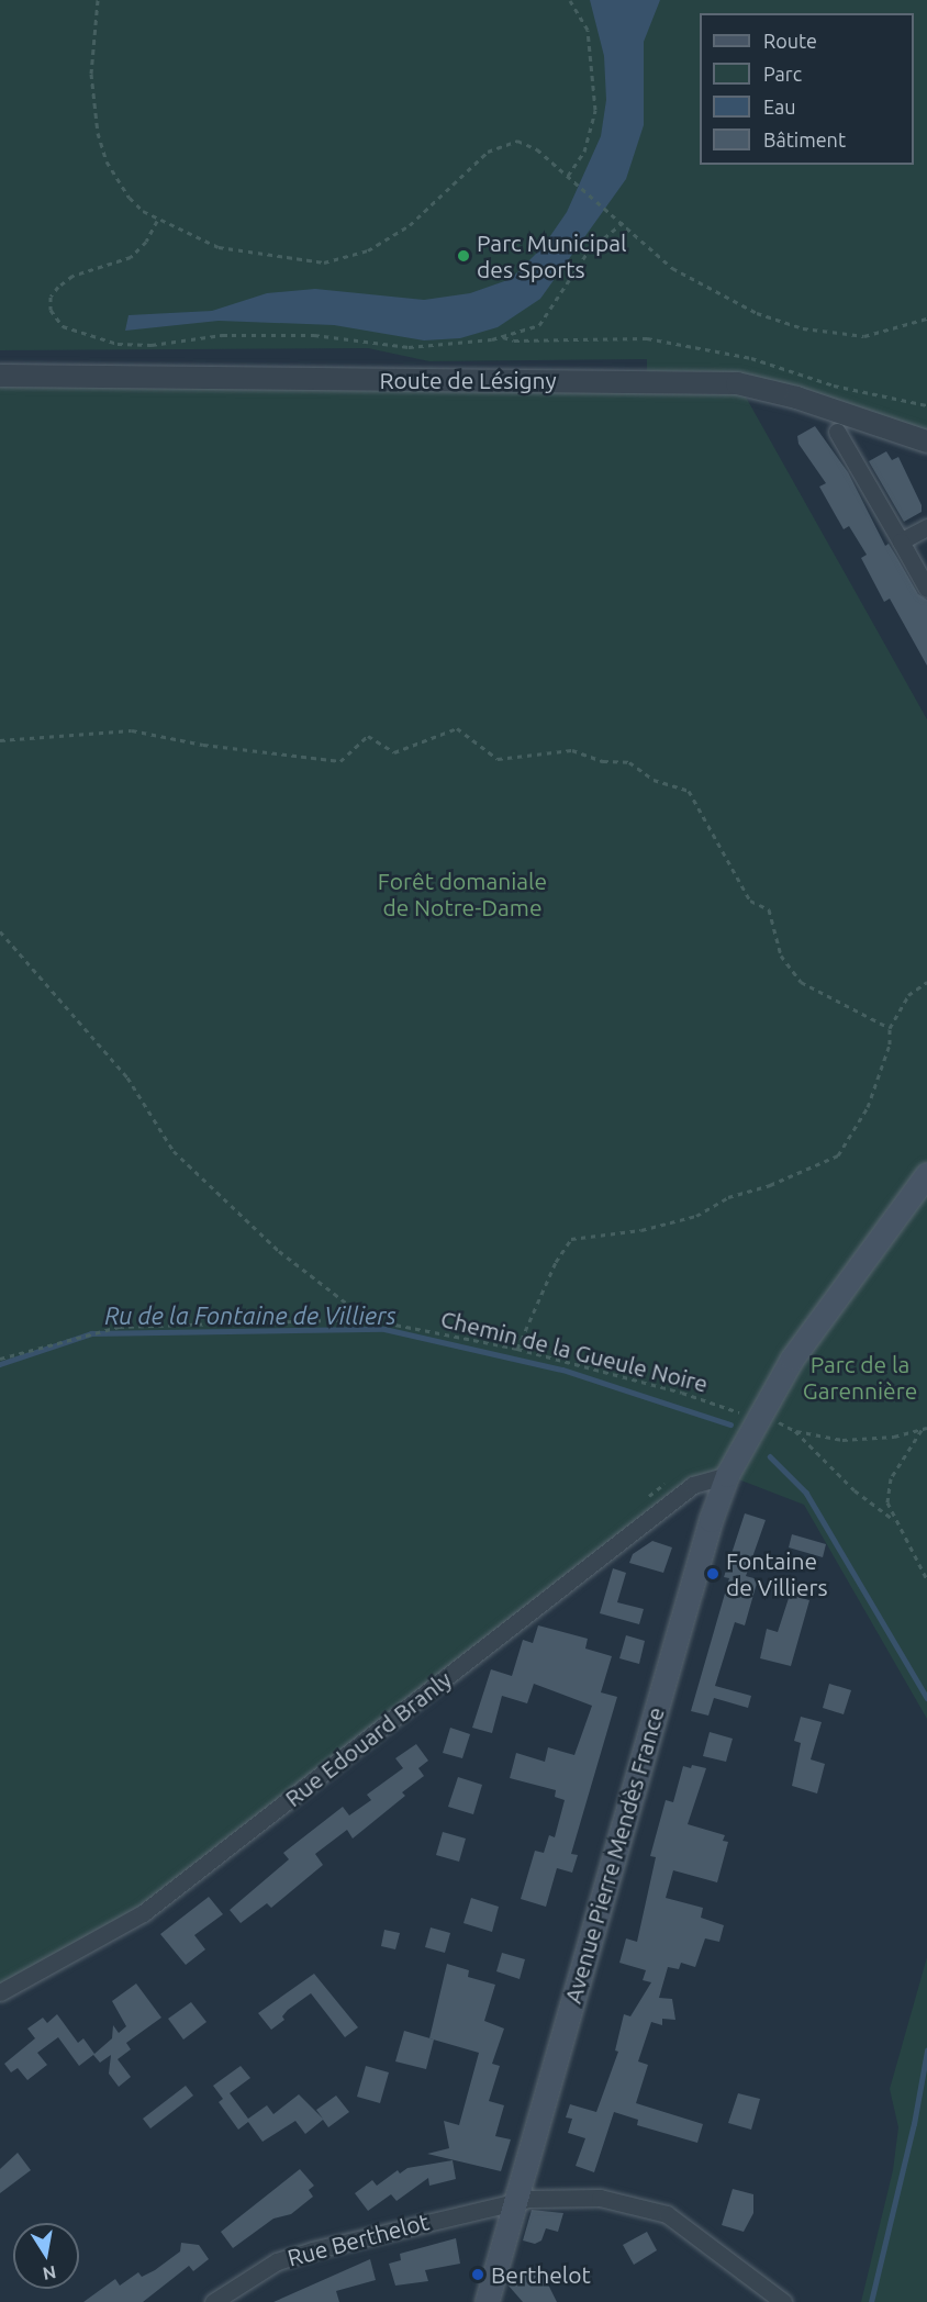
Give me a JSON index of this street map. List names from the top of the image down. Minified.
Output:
{"streets":{"main road":["Avenue Pierre Mendès France"],"street":["Route de Lésigny","Rue Edouard Branly","Rue Berthelot"],"path":["Chemin de la Gueule Noire"]},"crossings":[["Chemin de la Gueule Noire","Avenue Pierre Mendès France"],["Rue Edouard Branly","Avenue Pierre Mendès France"],["Avenue Pierre Mendès France","Rue Berthelot"]],"water":["Ru de la Fontaine de Villiers"],"parks":["Forêt domaniale de Notre-Dame","Parc de la Garennière"],"places":["Parc Municipal des Sports","Fontaine de Villiers","Berthelot"],"legend":["Route","Parc","Eau","Bâtiment"],"north":"bottom"}
